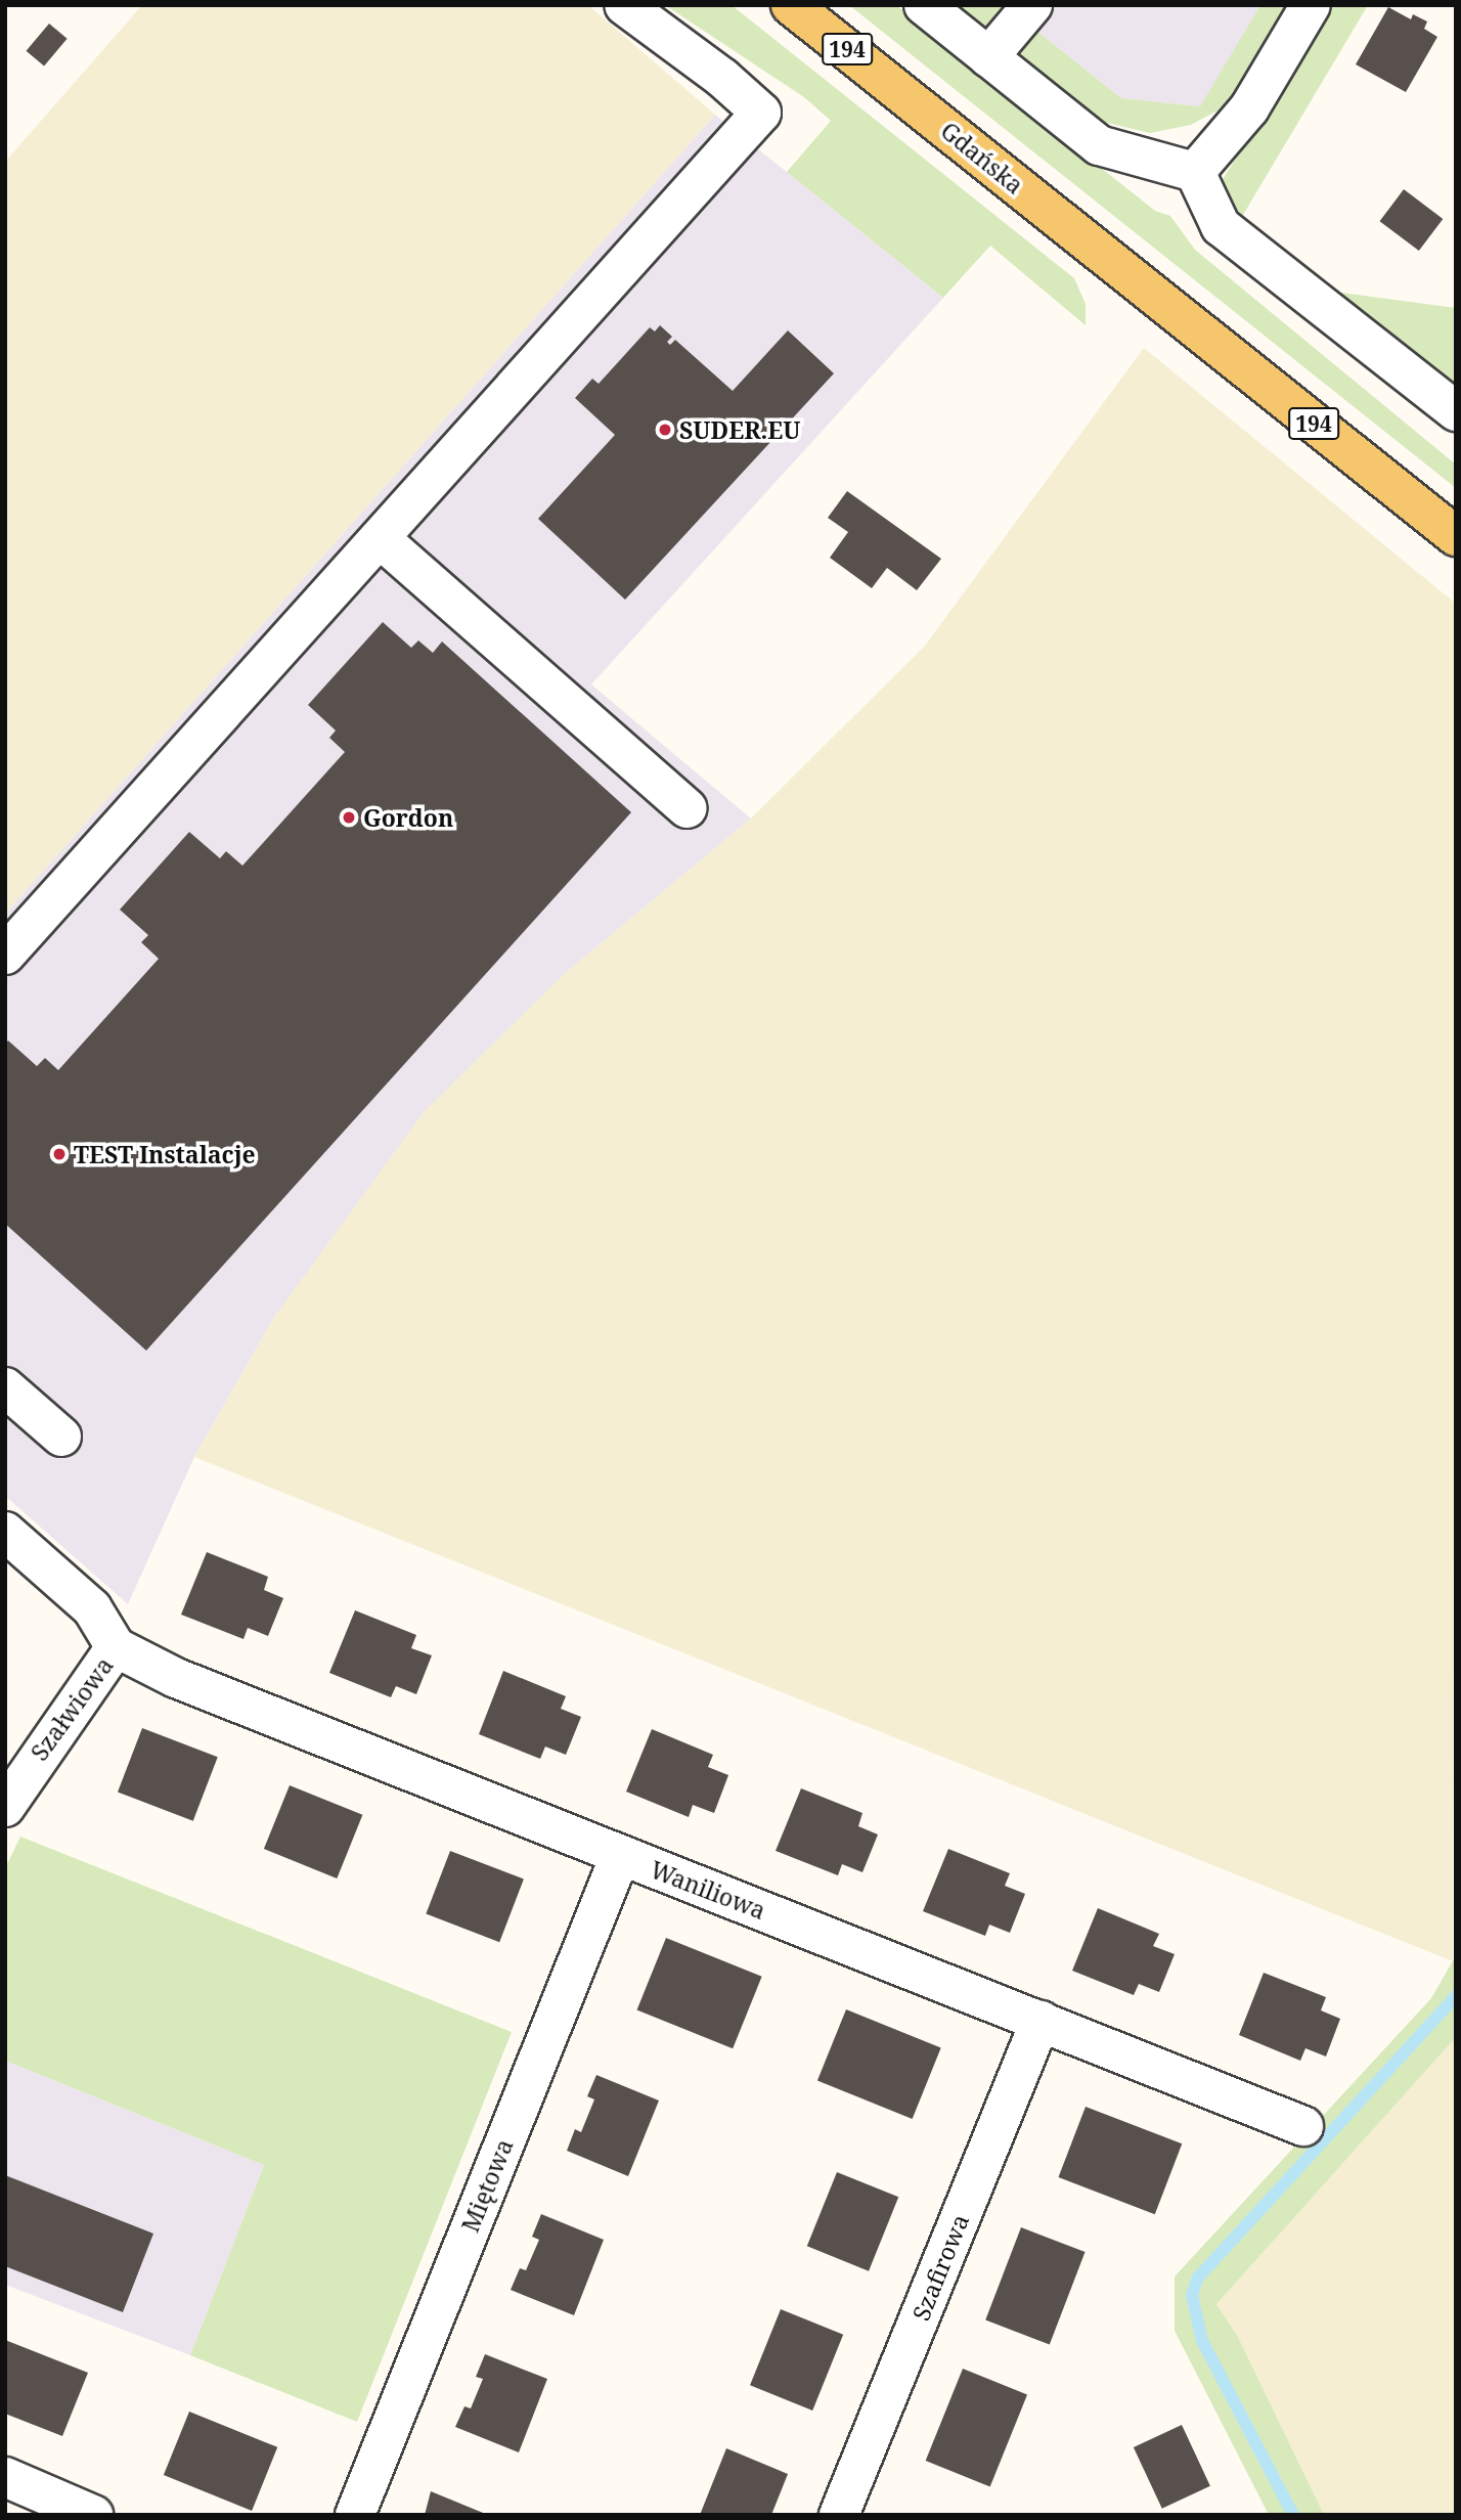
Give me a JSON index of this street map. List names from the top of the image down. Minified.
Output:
{"streets":{"main road":["194","Gdańska"],"street":["Szałwiowa","Waniliowa","Miętowa","Szafirowa"]},"crossings":[["Szałwiowa","Waniliowa"],["Waniliowa","Miętowa"],["Waniliowa","Szafirowa"]],"places":["SUDER.EU","Gordon","TEST Instalacje"]}
